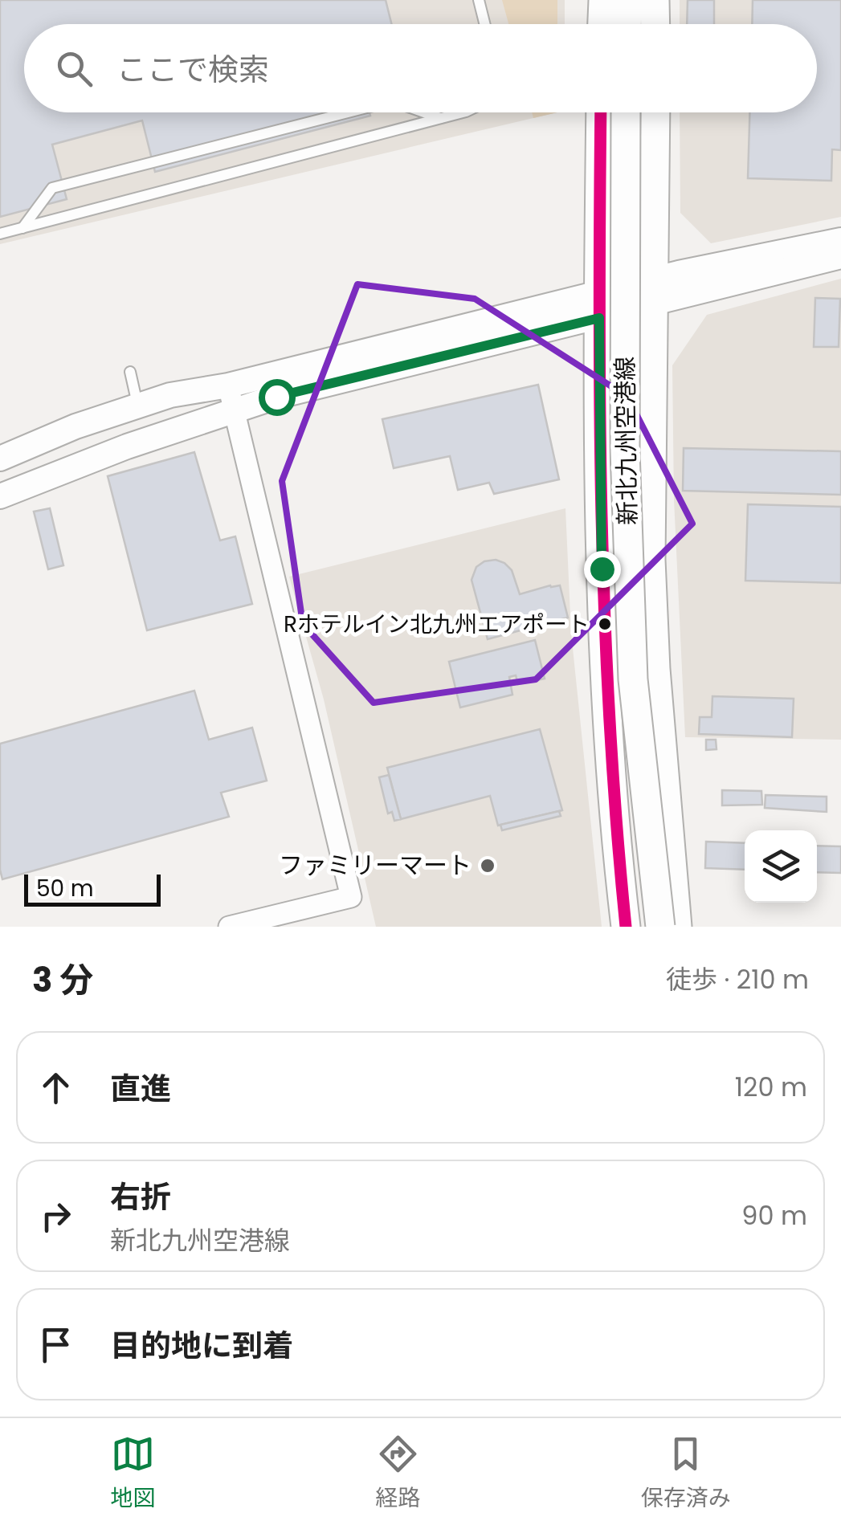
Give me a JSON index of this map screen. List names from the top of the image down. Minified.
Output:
{"streets":{"main road":["新北九州空港線"]},"places":["Rホテルイン北九州エアポート","ファミリーマート"],"scale_bar":"50 m","page":{"search":"ここで検索","scale":"50 m","heading":["3 分","徒歩 · 210 m"],"list":[["直進","120 m"],["右折","新北九州空港線","90 m"],"目的地に到着"],"nav":["地図","経路","保存済み"]}}
